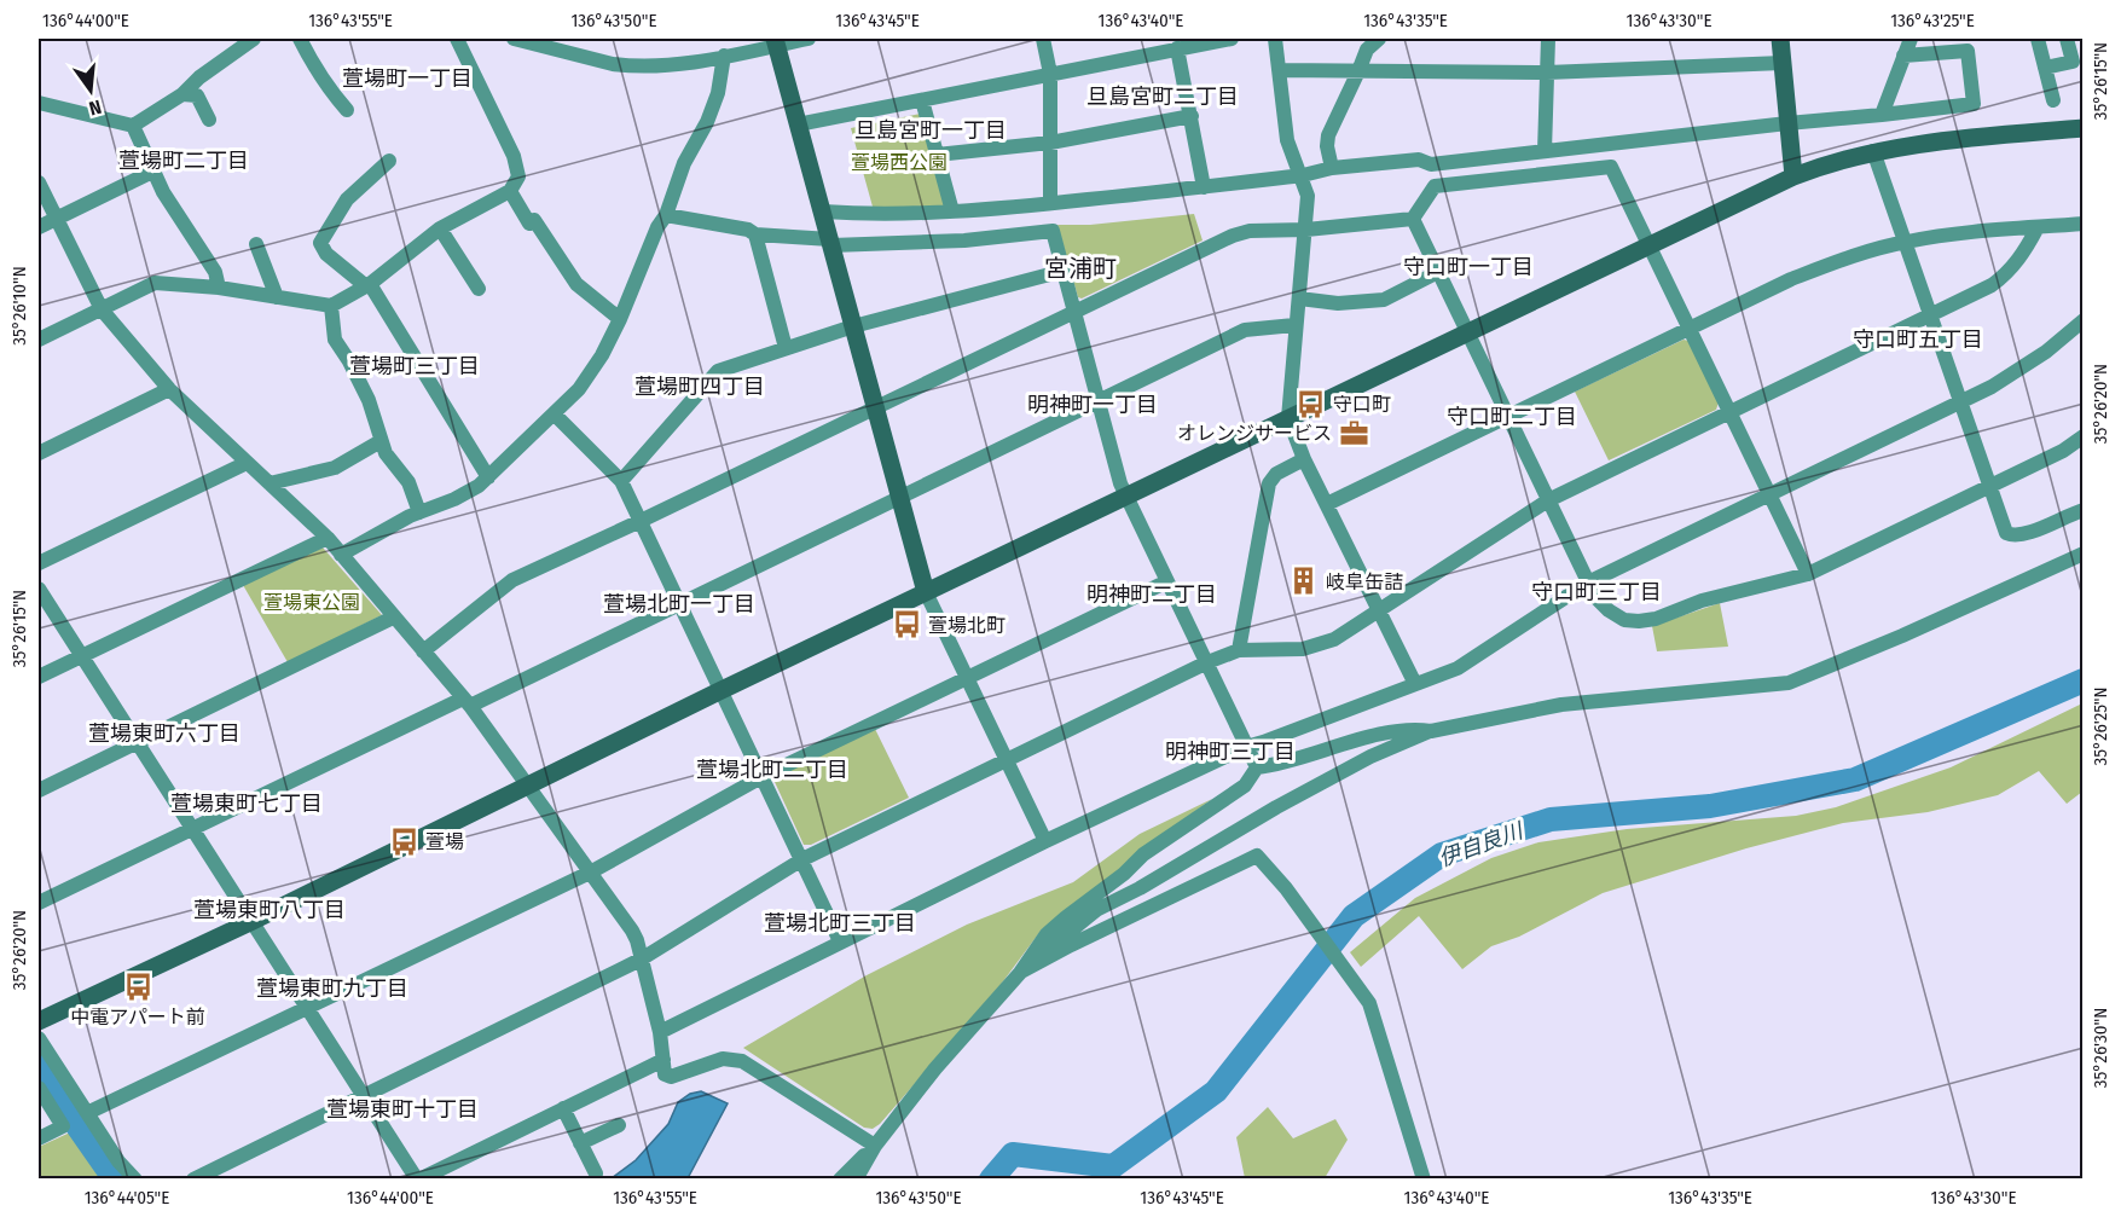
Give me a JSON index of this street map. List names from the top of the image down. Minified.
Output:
{"districts":["萱場町一丁目","旦島宮町二丁目","旦島宮町一丁目","萱場町二丁目","守口町一丁目","宮浦町","守口町五丁目","萱場町三丁目","萱場町四丁目","明神町一丁目","守口町二丁目","守口町三丁目","明神町二丁目","萱場北町一丁目","萱場東町六丁目","明神町三丁目","萱場北町二丁目","萱場東町七丁目","萱場東町八丁目","萱場北町三丁目","萱場東町九丁目","萱場東町十丁目"],"water":["伊自良川"],"parks":["萱場西公園","萱場東公園"],"places":{"bus stop":["守口町","萱場北町","萱場","中電アパート前"],"office":["オレンジサービス"],"building":["岐阜缶詰"]},"north":"bottom","coordinates":["136°44'00\"E","136°43'55\"E","136°43'50\"E","136°43'45\"E","136°43'40\"E","136°43'35\"E","136°43'30\"E","136°43'25\"E","35°26'15\"N","35°26'10\"N","35°26'20\"N","35°26'25\"N","35°26'30\"N","136°44'05\"E"]}
